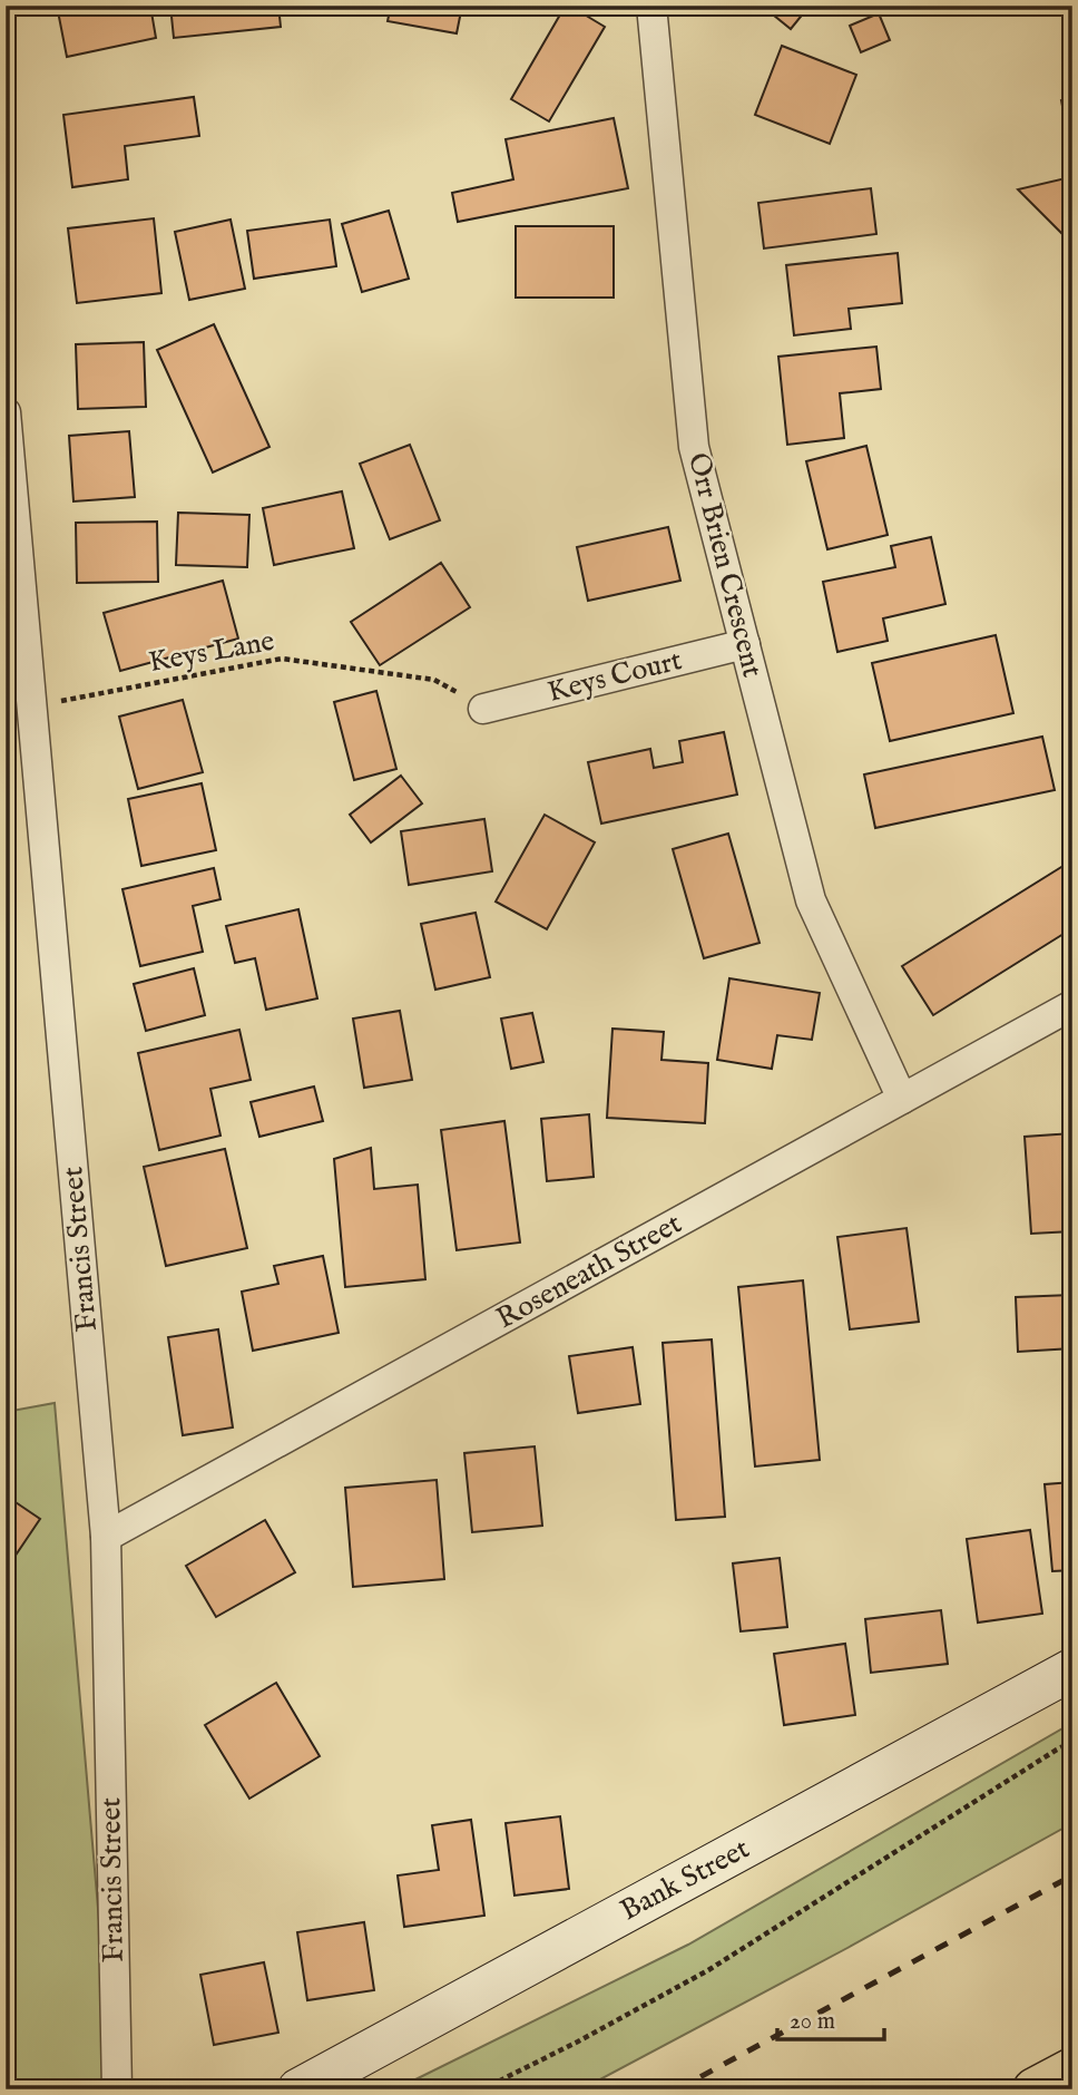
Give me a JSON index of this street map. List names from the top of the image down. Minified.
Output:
{"streets":{"main road":["Bank Street"],"street":["Orr Brien Crescent","Keys Court","Francis Street","Roseneath Street"],"path":["Keys Lane"]},"crossings":[["Orr Brien Crescent","Keys Court"],["Orr Brien Crescent","Roseneath Street"],["Keys Lane","Keys Court"],["Keys Lane","Francis Street"],["Francis Street","Roseneath Street"]],"scale_bar":"20 m"}
